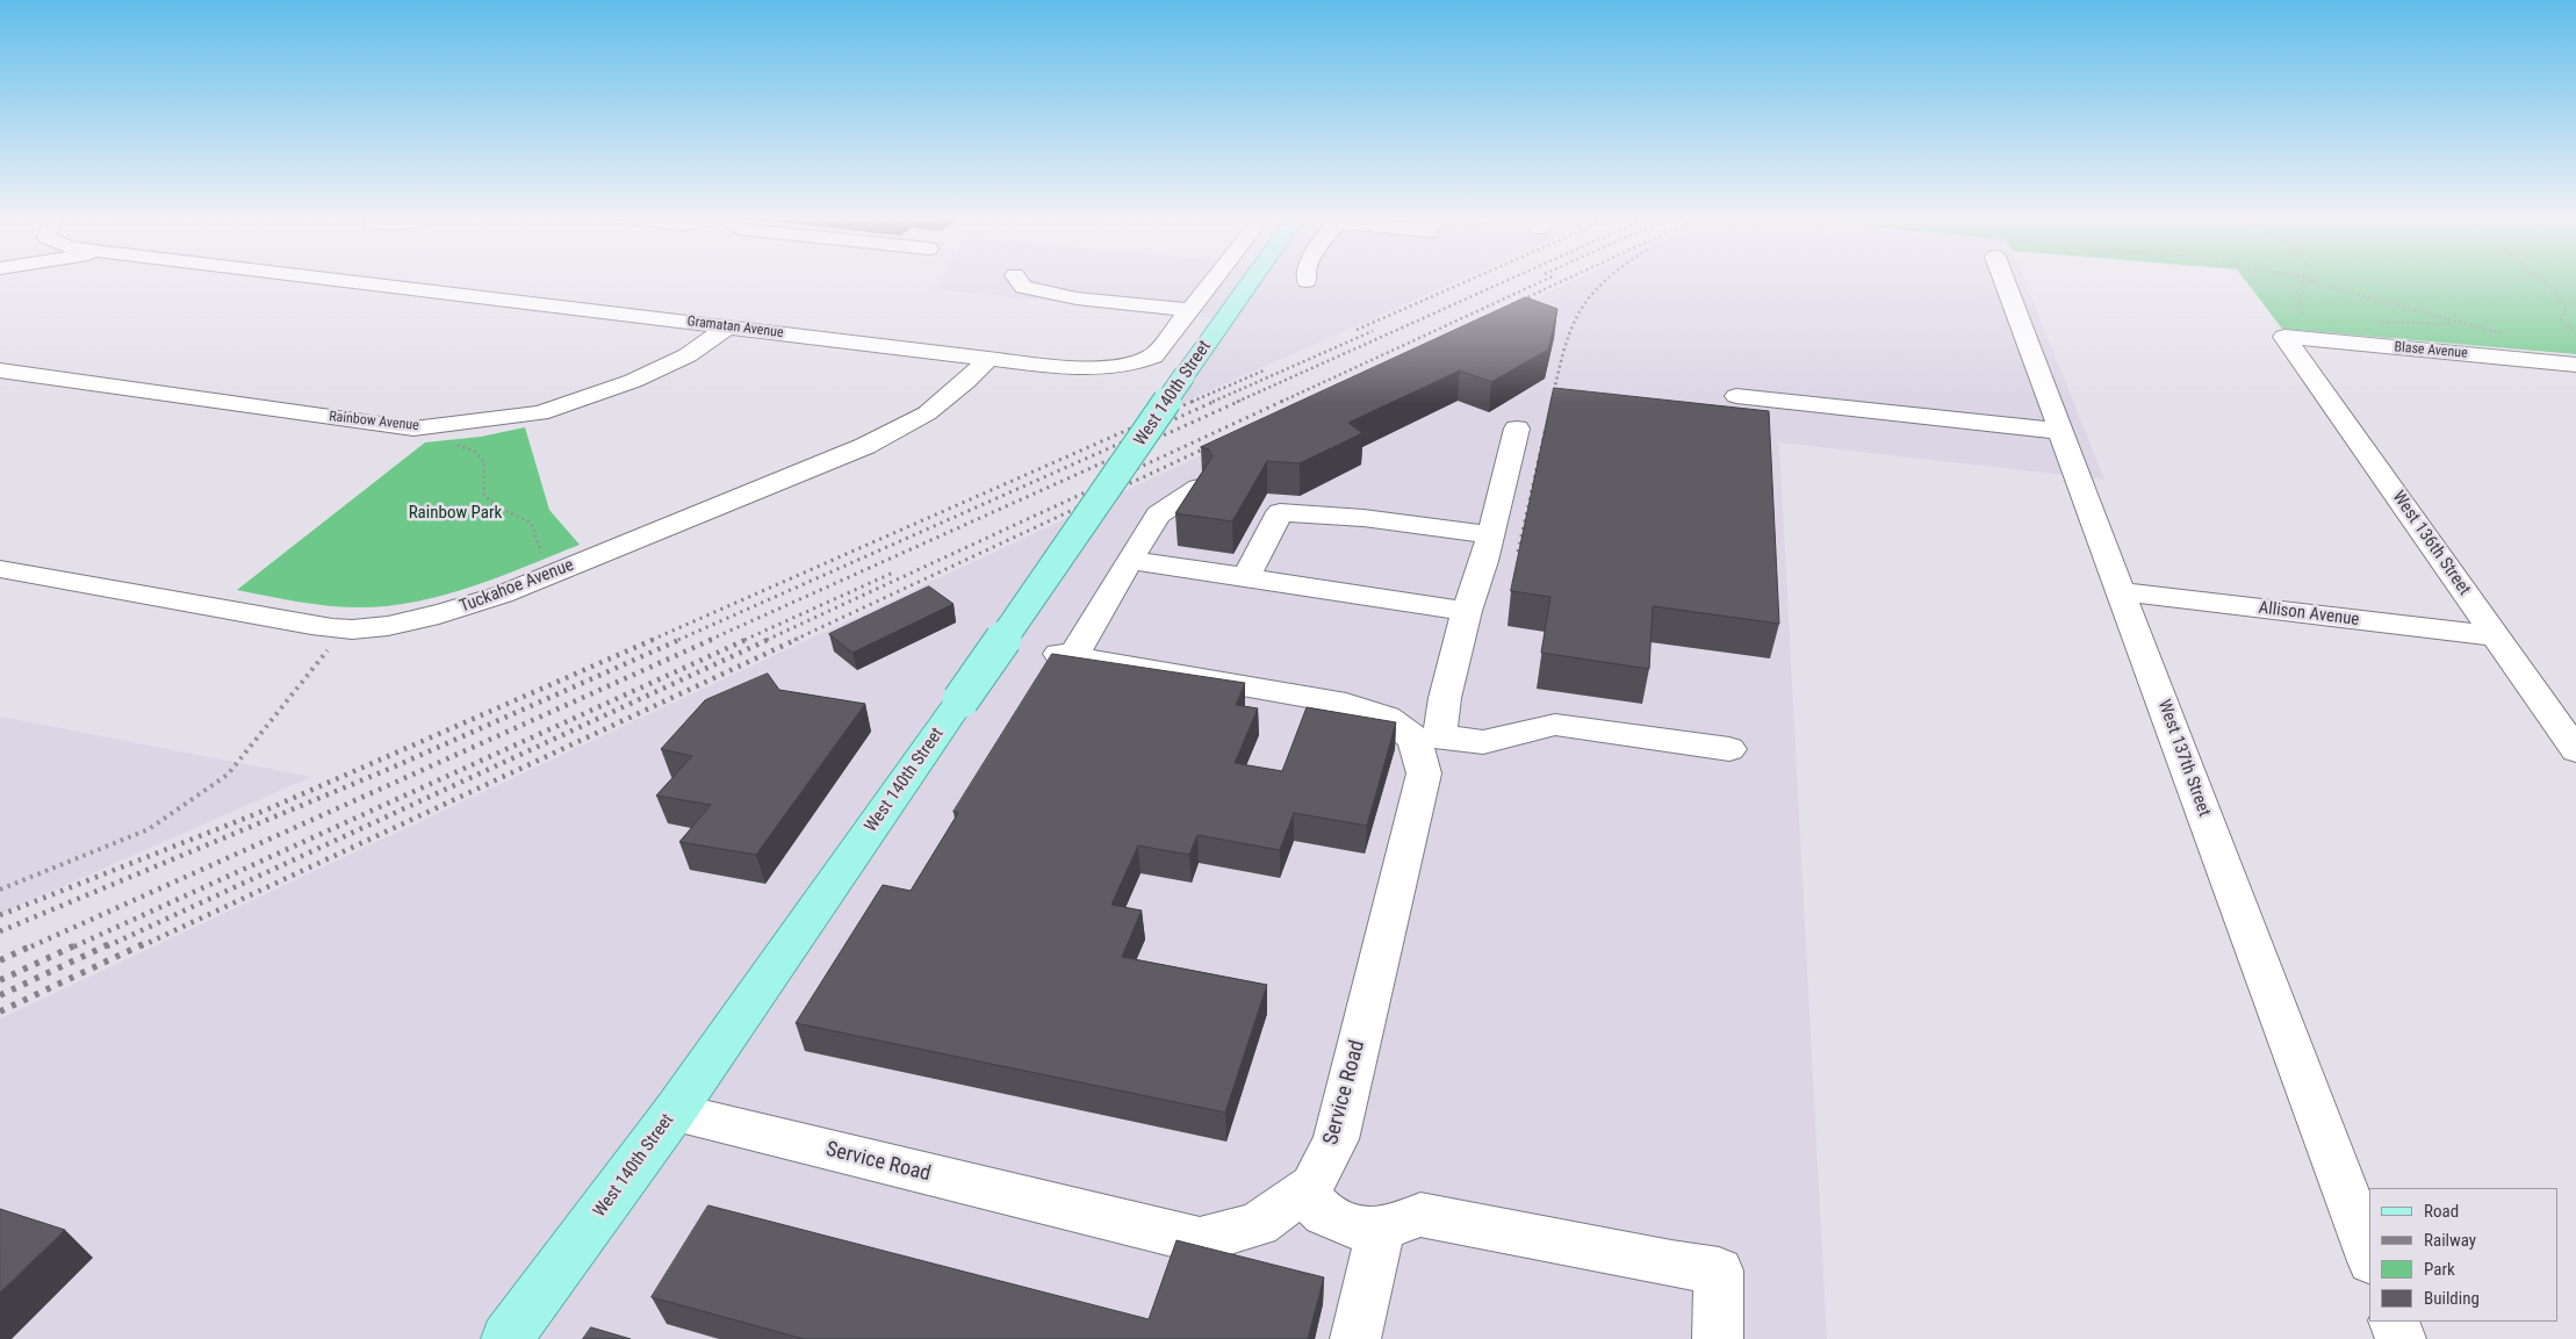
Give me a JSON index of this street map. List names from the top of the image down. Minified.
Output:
{"streets":{"main road":["West 140th Street"],"street":["Gramatan Avenue","Blase Avenue","Rainbow Avenue","West 136th Street","Tuckahoe Avenue","Allison Avenue","West 137th Street","Service Road"]},"crossings":[["Gramatan Avenue","Rainbow Avenue"],["Gramatan Avenue","Tuckahoe Avenue"],["Blase Avenue","West 136th Street"],["West 140th Street","Service Road"],["West 136th Street","Allison Avenue"],["Allison Avenue","West 137th Street"]],"parks":["Rainbow Park"],"legend":["Road","Railway","Park","Building"]}
